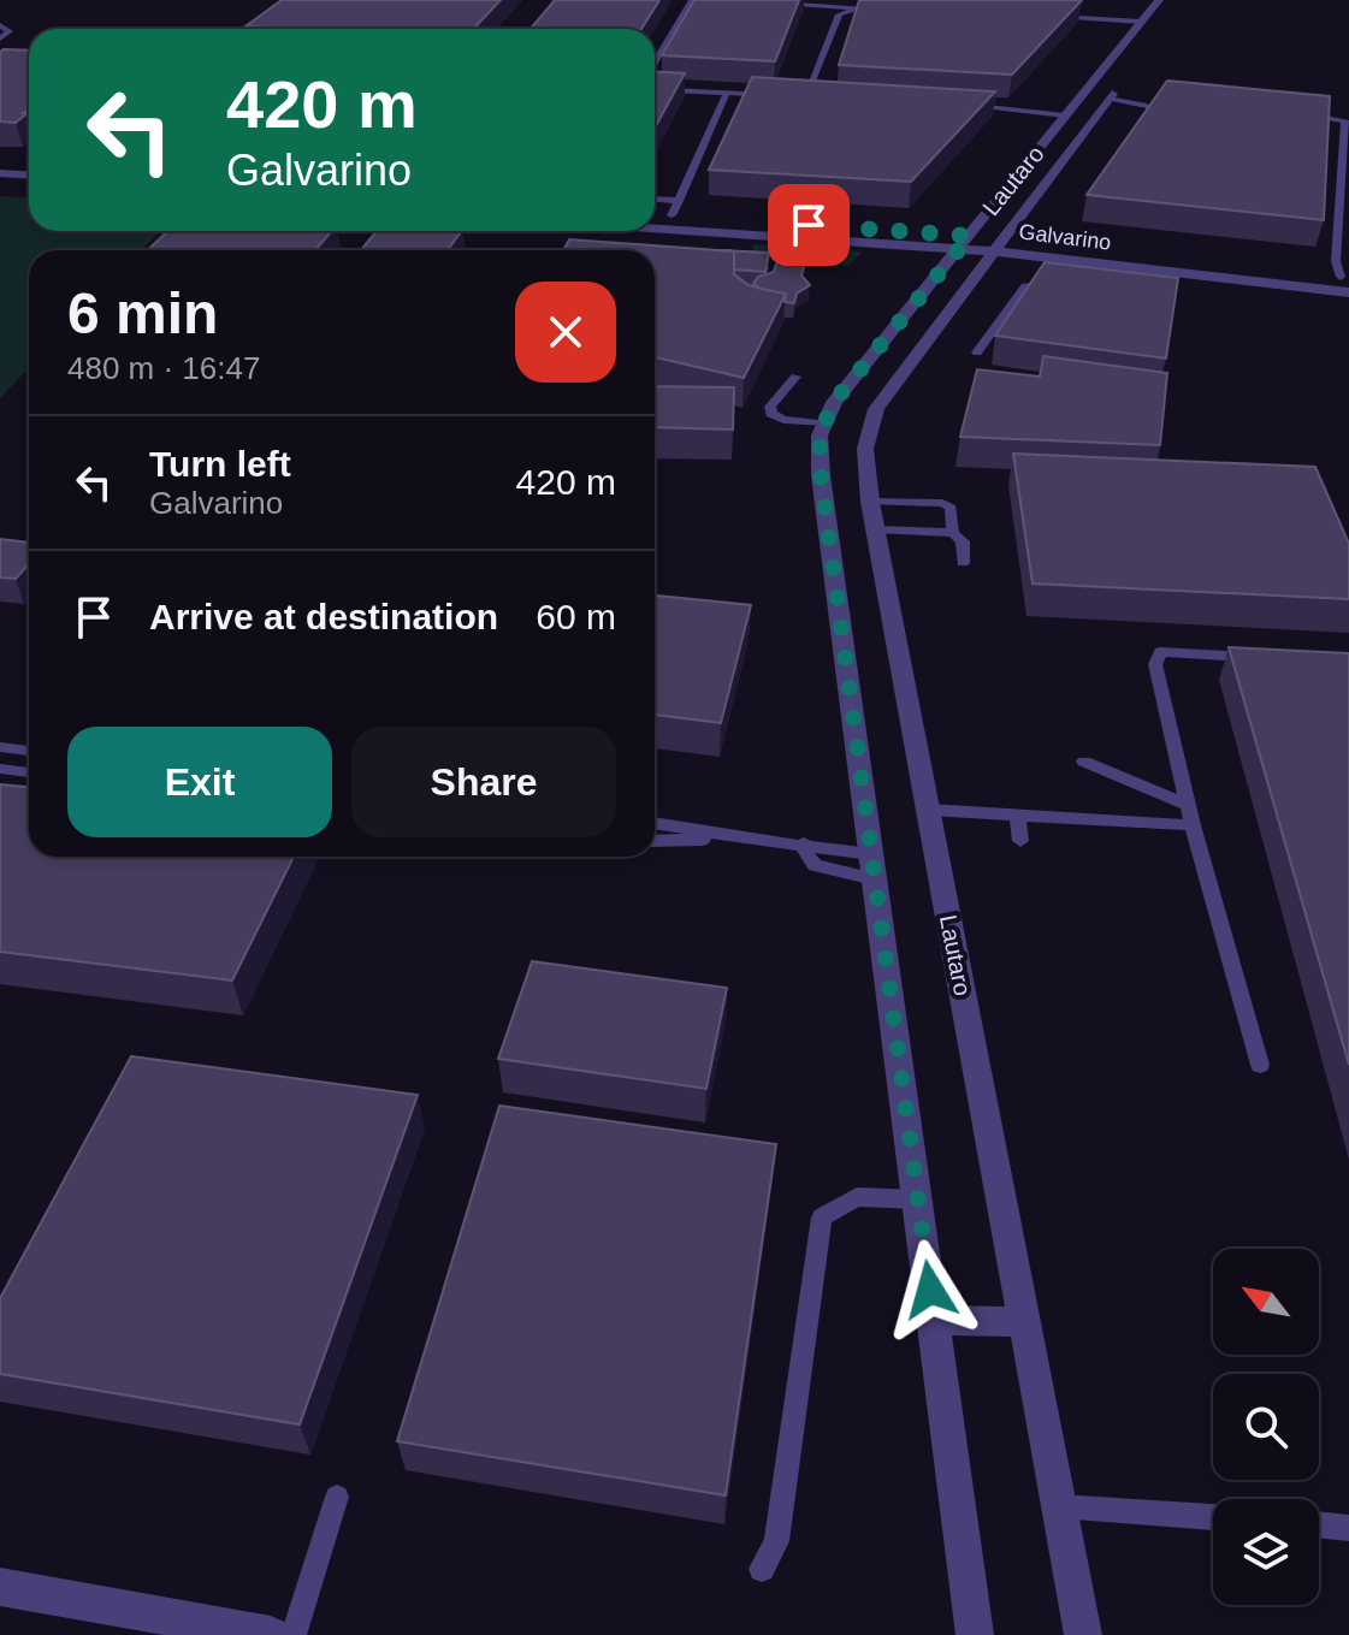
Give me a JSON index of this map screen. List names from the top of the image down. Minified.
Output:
{"streets":{"street":["Lautaro","Galvarino"]},"crossings":[["Lautaro","Galvarino"]],"north":"top left","page":{"turn":["420 m","Galvarino"],"heading":["6 min","480 m · 16:47"],"list":[{"name":"Turn left","note":"Galvarino","value":"420 m"},{"name":"Arrive at destination","value":"60 m"}],"buttons":["Exit","Share"]}}
